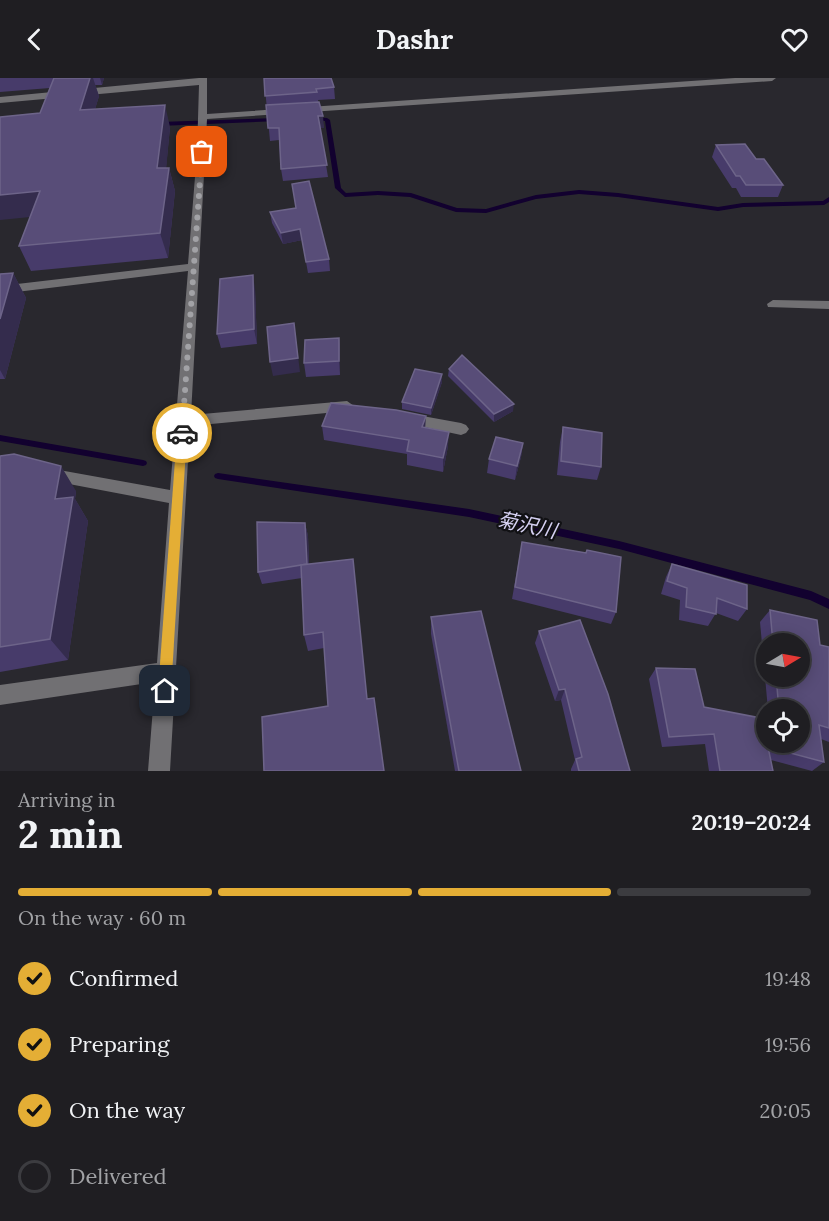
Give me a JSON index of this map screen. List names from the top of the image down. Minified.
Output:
{"water":["菊沢川"],"north":"right","page":{"header":"Dashr","heading":["2 min","Arriving in","20:19–20:24"],"bar":"On the way · 60 m","list":[["Confirmed","19:48"],["Preparing","19:56"],["On the way","20:05"],"Delivered"]}}
